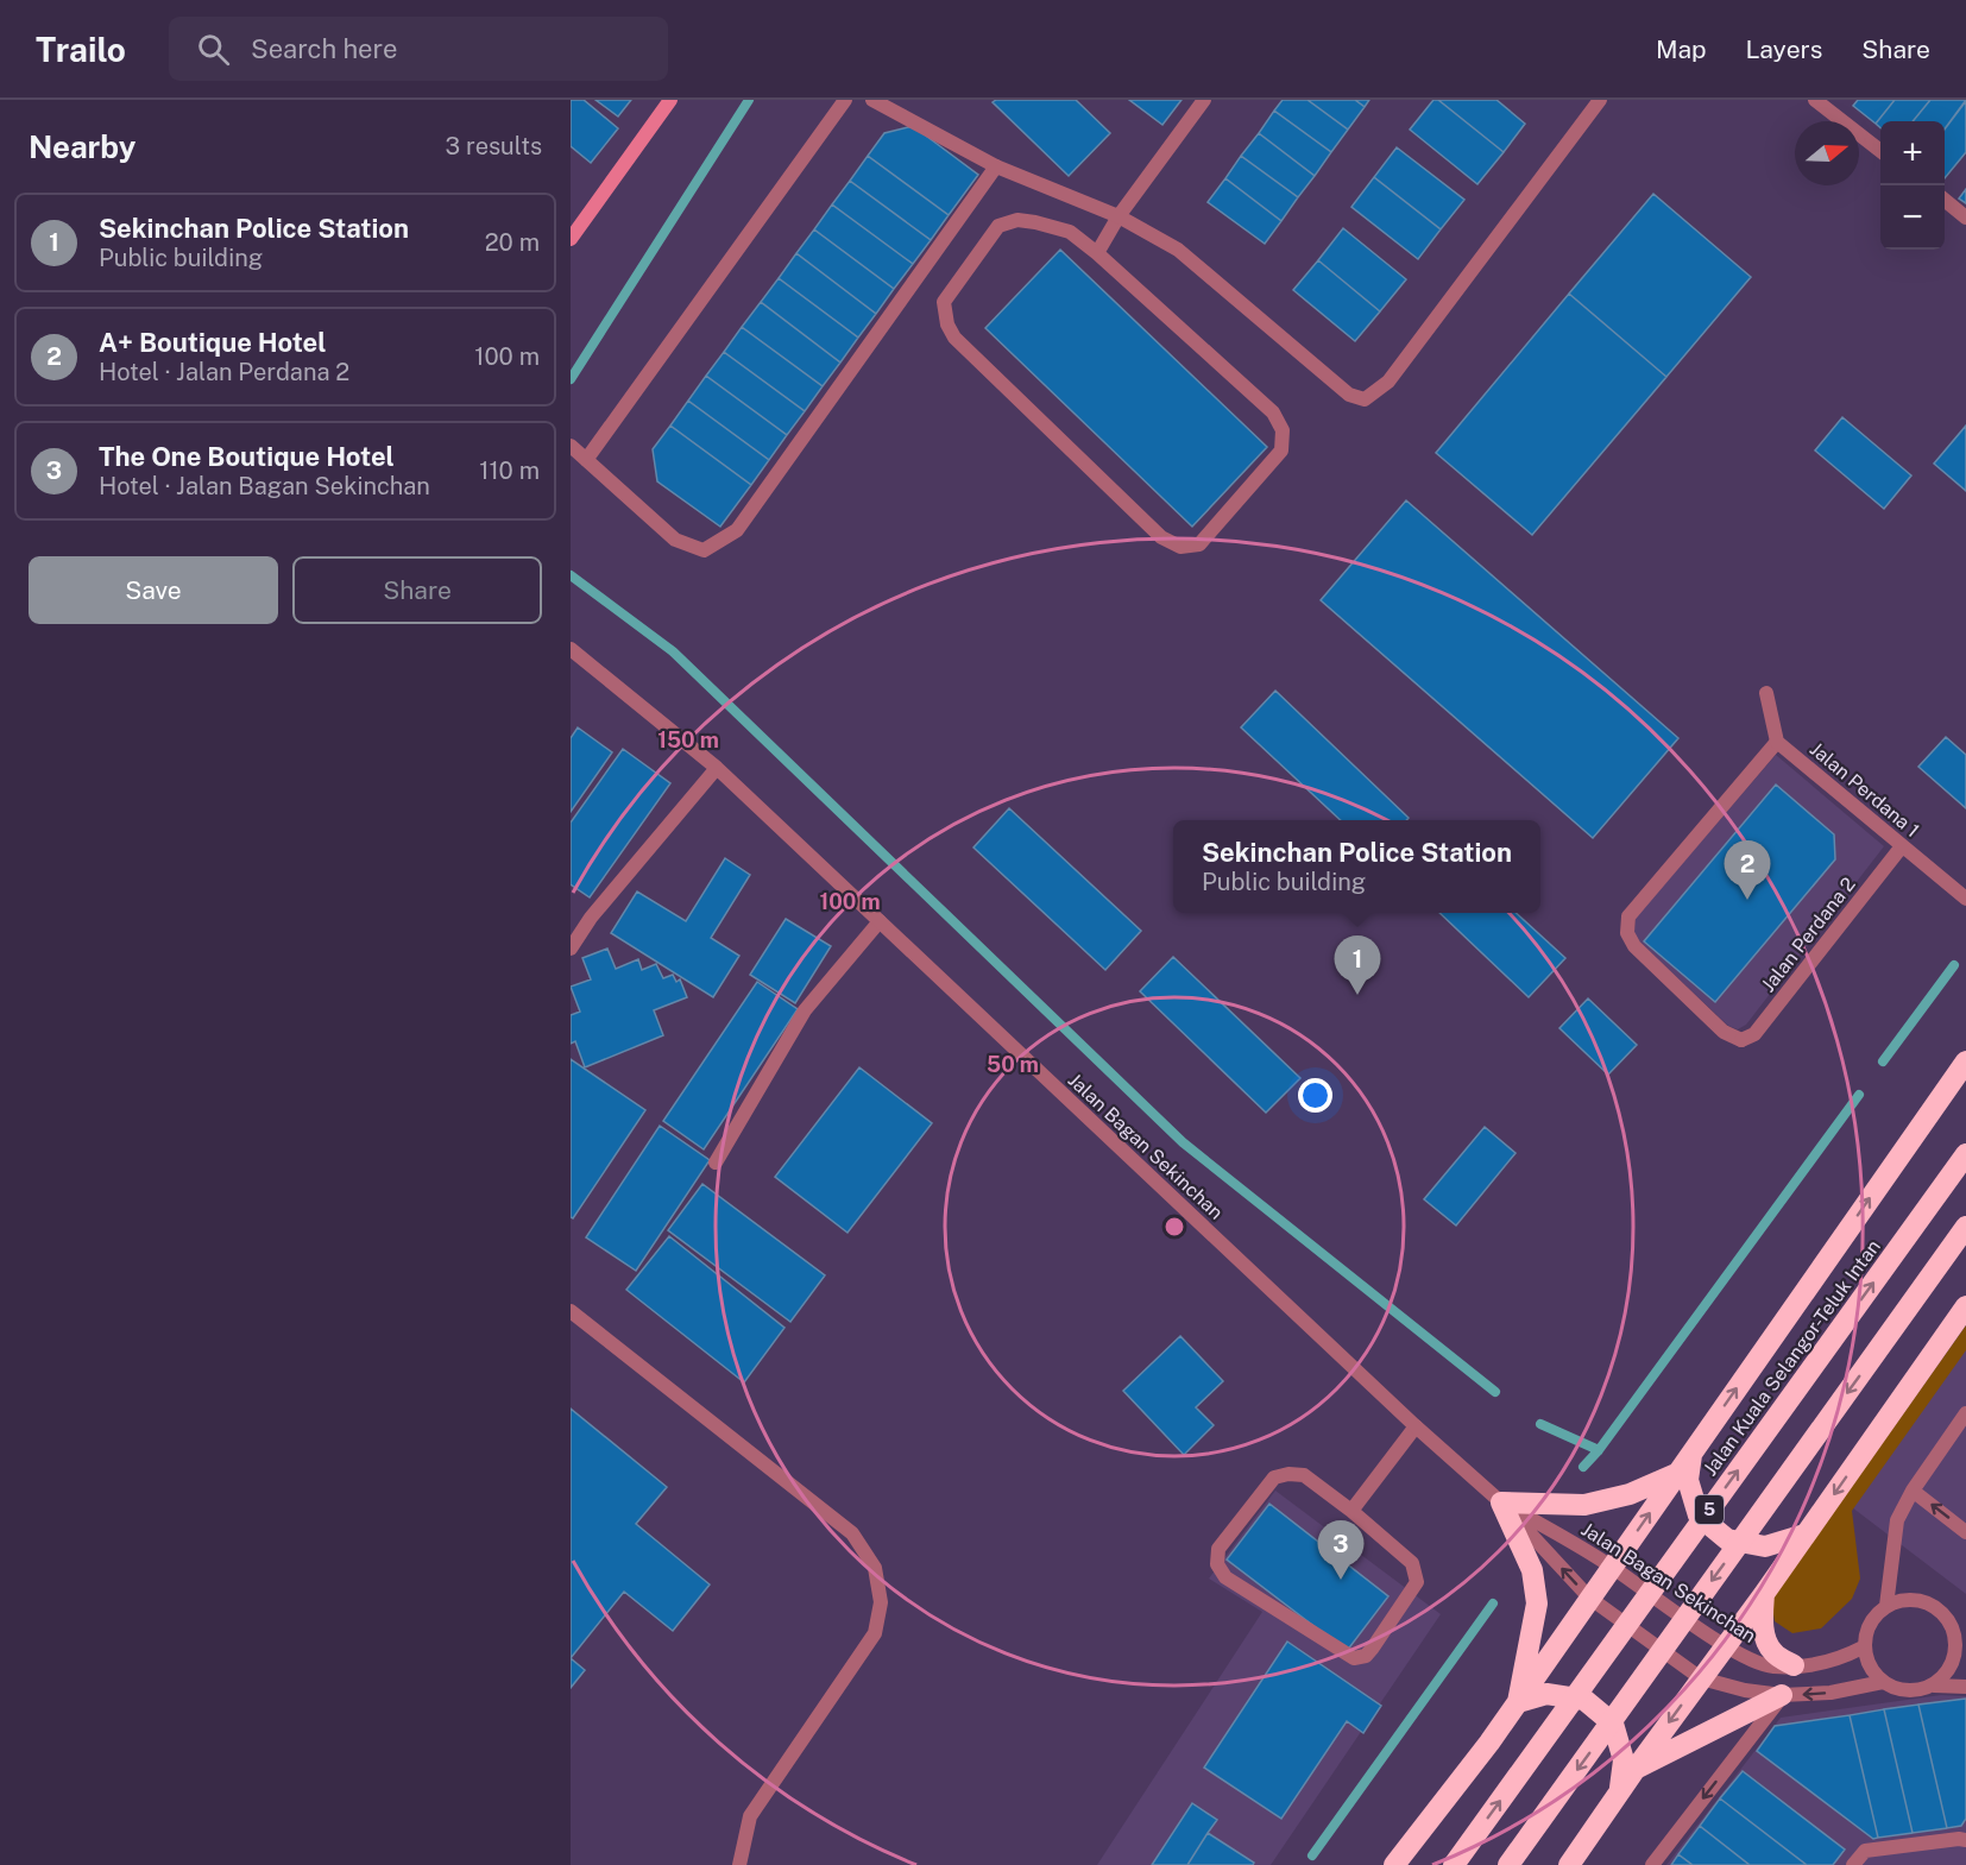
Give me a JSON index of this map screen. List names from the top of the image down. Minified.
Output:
{"streets":{"highway":["Jalan Kuala Selangor-Teluk Intan","5"],"street":["Jalan Perdana 1","Jalan Perdana 2","Jalan Bagan Sekinchan"]},"crossings":[["Jalan Perdana 1","Jalan Perdana 2"],["Jalan Bagan Sekinchan","Jalan Kuala Selangor-Teluk Intan"]],"north":"right","page":{"header":"Trailo","search":"Search here","nav":["Map","Layers","Share"],"heading":["Nearby","3 results"],"map_buttons":["+","−"],"list":[{"mark":"1","name":"Sekinchan Police Station","note":"Public building","value":"20 m"},{"mark":"2","name":"A+ Boutique Hotel","note":"Hotel · Jalan Perdana 2","value":"100 m"},{"mark":"3","name":"The One Boutique Hotel","note":"Hotel · Jalan Bagan Sekinchan","value":"110 m"}],"buttons":["Save","Share"],"popup":["Sekinchan Police Station","Public building"],"pins":["2","1","3"]},"rings":["150 m","100 m","50 m"]}
